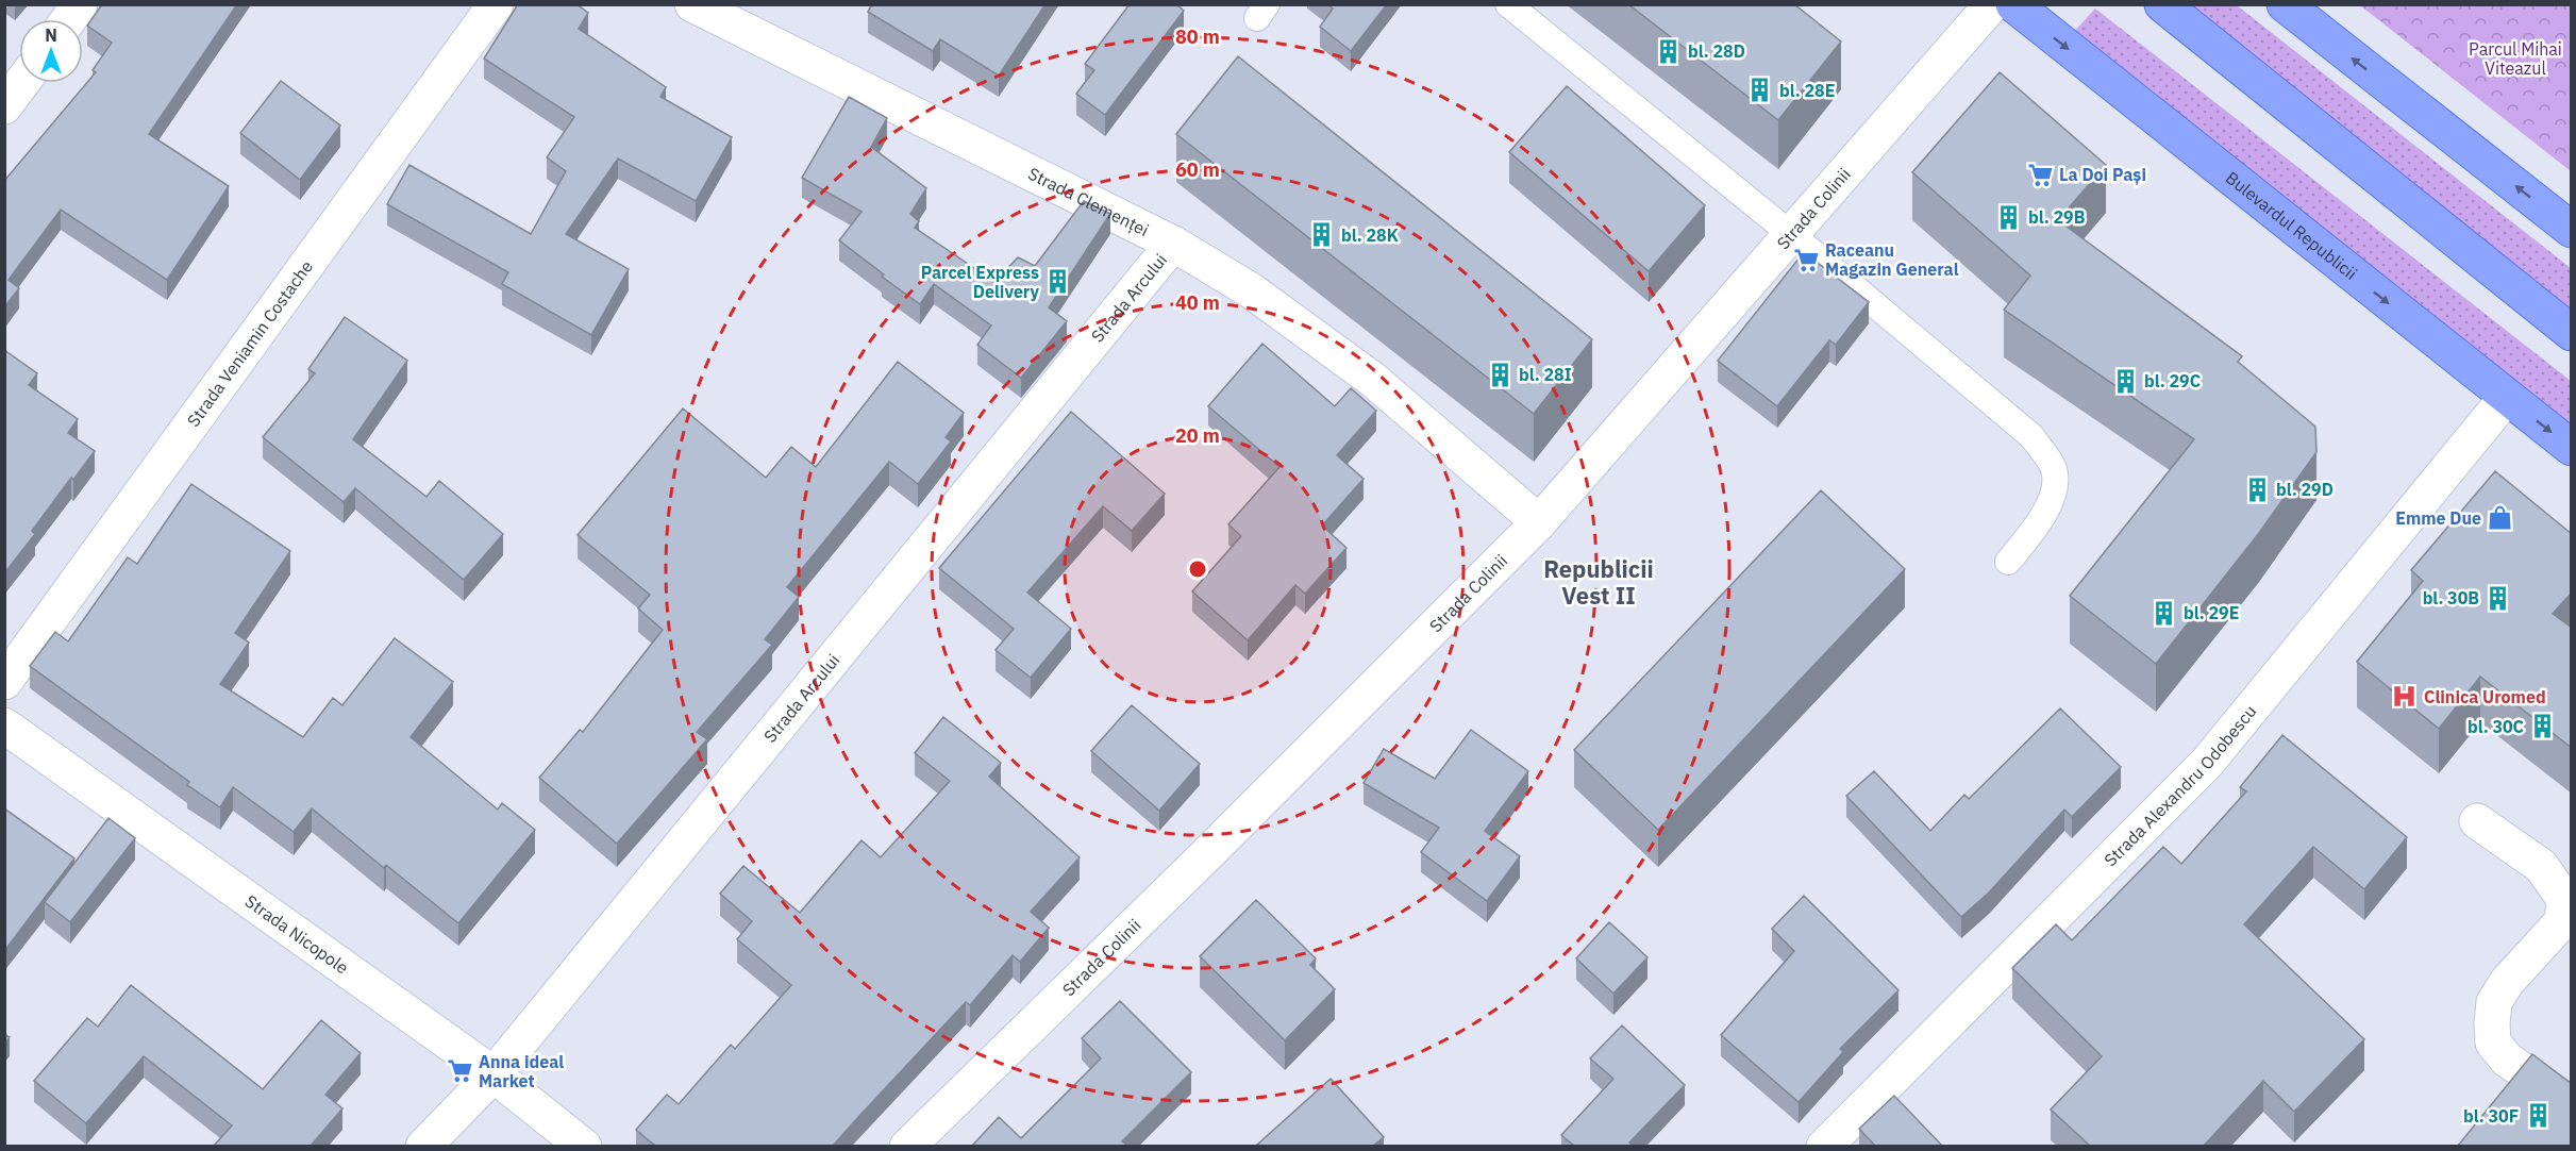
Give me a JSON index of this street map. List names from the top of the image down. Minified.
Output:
{"streets":{"main road":["Bulevardul Republicii"],"street":["Strada Clemenței","Strada Colinii","Strada Arcului","Strada Veniamin Costache","Strada Alexandru Odobescu","Strada Nicopole"]},"crossings":[["Strada Clemenței","Strada Colinii"],["Strada Clemenței","Strada Arcului"],["Bulevardul Republicii","Strada Alexandru Odobescu"],["Strada Arcului","Strada Nicopole"]],"districts":["Republicii Vest II"],"parks":["Parcul Mihai Viteazul"],"places":{"building":["bl. 28D","bl. 28E","bl. 29B","bl. 28K","Parcel Express Delivery","bl. 28I","bl. 29C","bl. 29D","bl. 30B","bl. 29E","bl. 30C","bl. 30F"],"supermarket":["La Doi Pași","Raceanu Magazin General","Anna ideal Market"],"shop":["Emme Due"],"hospital":["Clinica Uromed"]},"north":"top","rings":["80 m","60 m","40 m","20 m"]}
